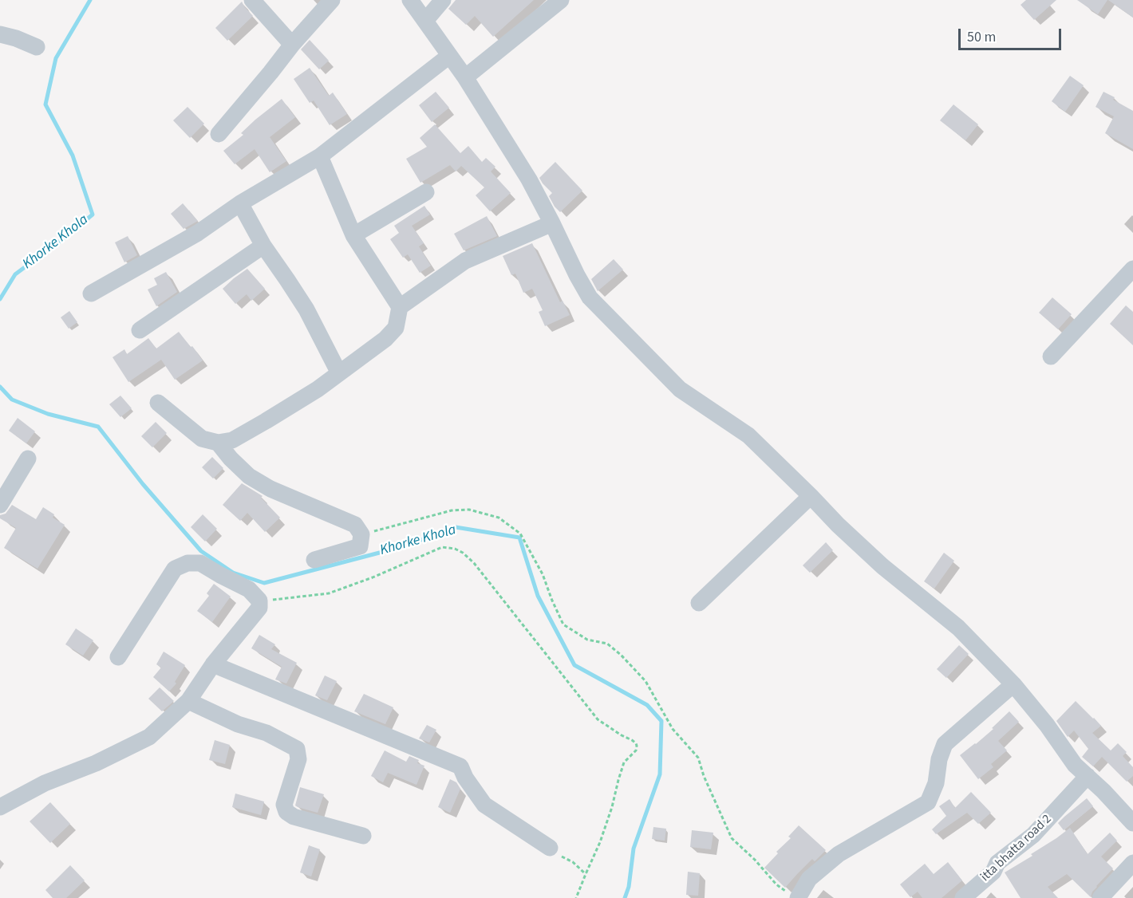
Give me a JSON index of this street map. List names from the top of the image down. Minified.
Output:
{"streets":{"street":["itta bhatta road 2"]},"water":["Khorke Khola"],"scale_bar":"50 m"}
